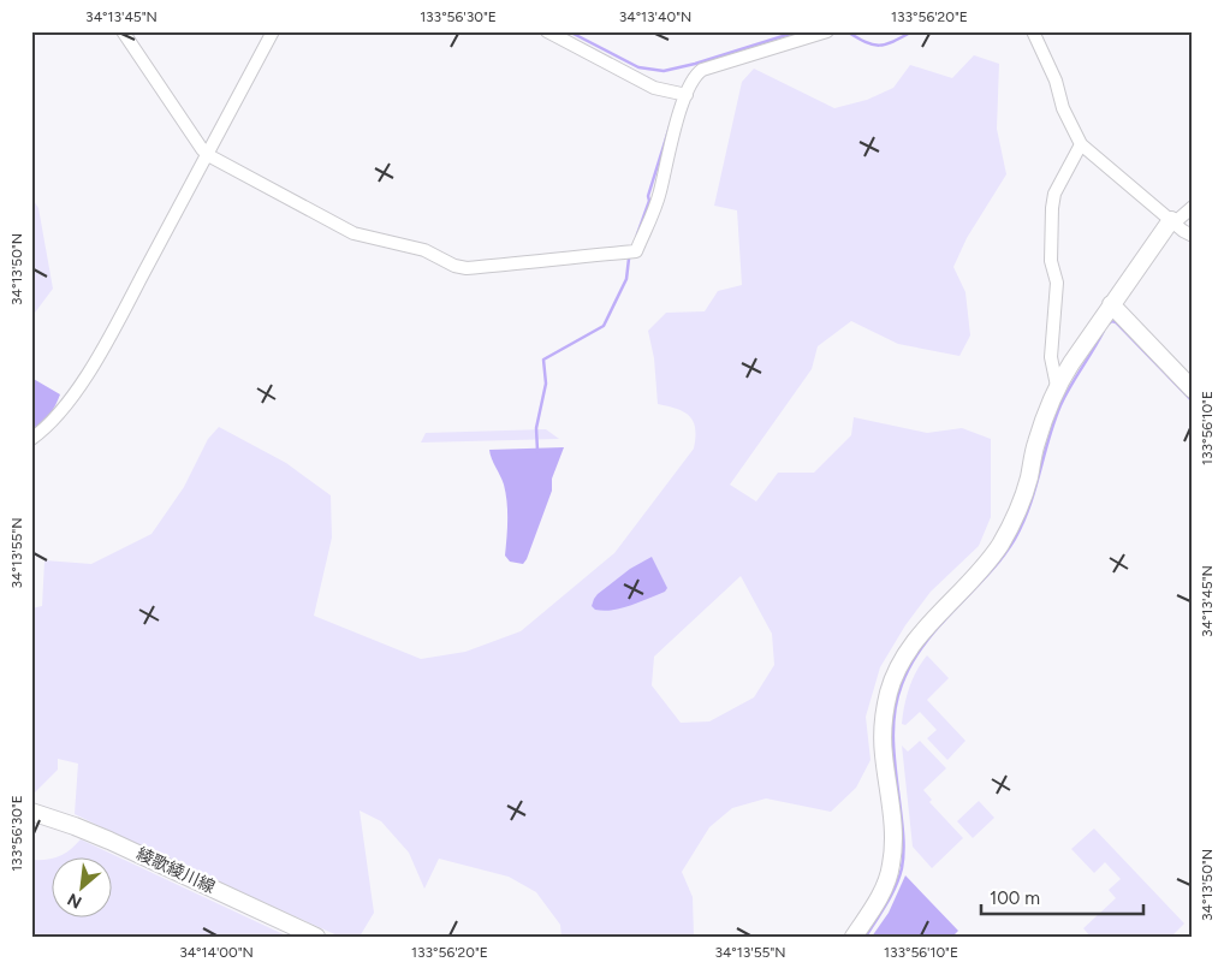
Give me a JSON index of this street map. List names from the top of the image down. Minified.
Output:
{"streets":{"street":["綾歌綾川線"]},"scale_bar":"100 m","north":"bottom left","coordinates":["34°13'45\"N","133°56'30\"E","34°13'40\"N","133°56'20\"E","34°13'50\"N","133°56'10\"E","34°13'55\"N","34°14'00\"N"]}
